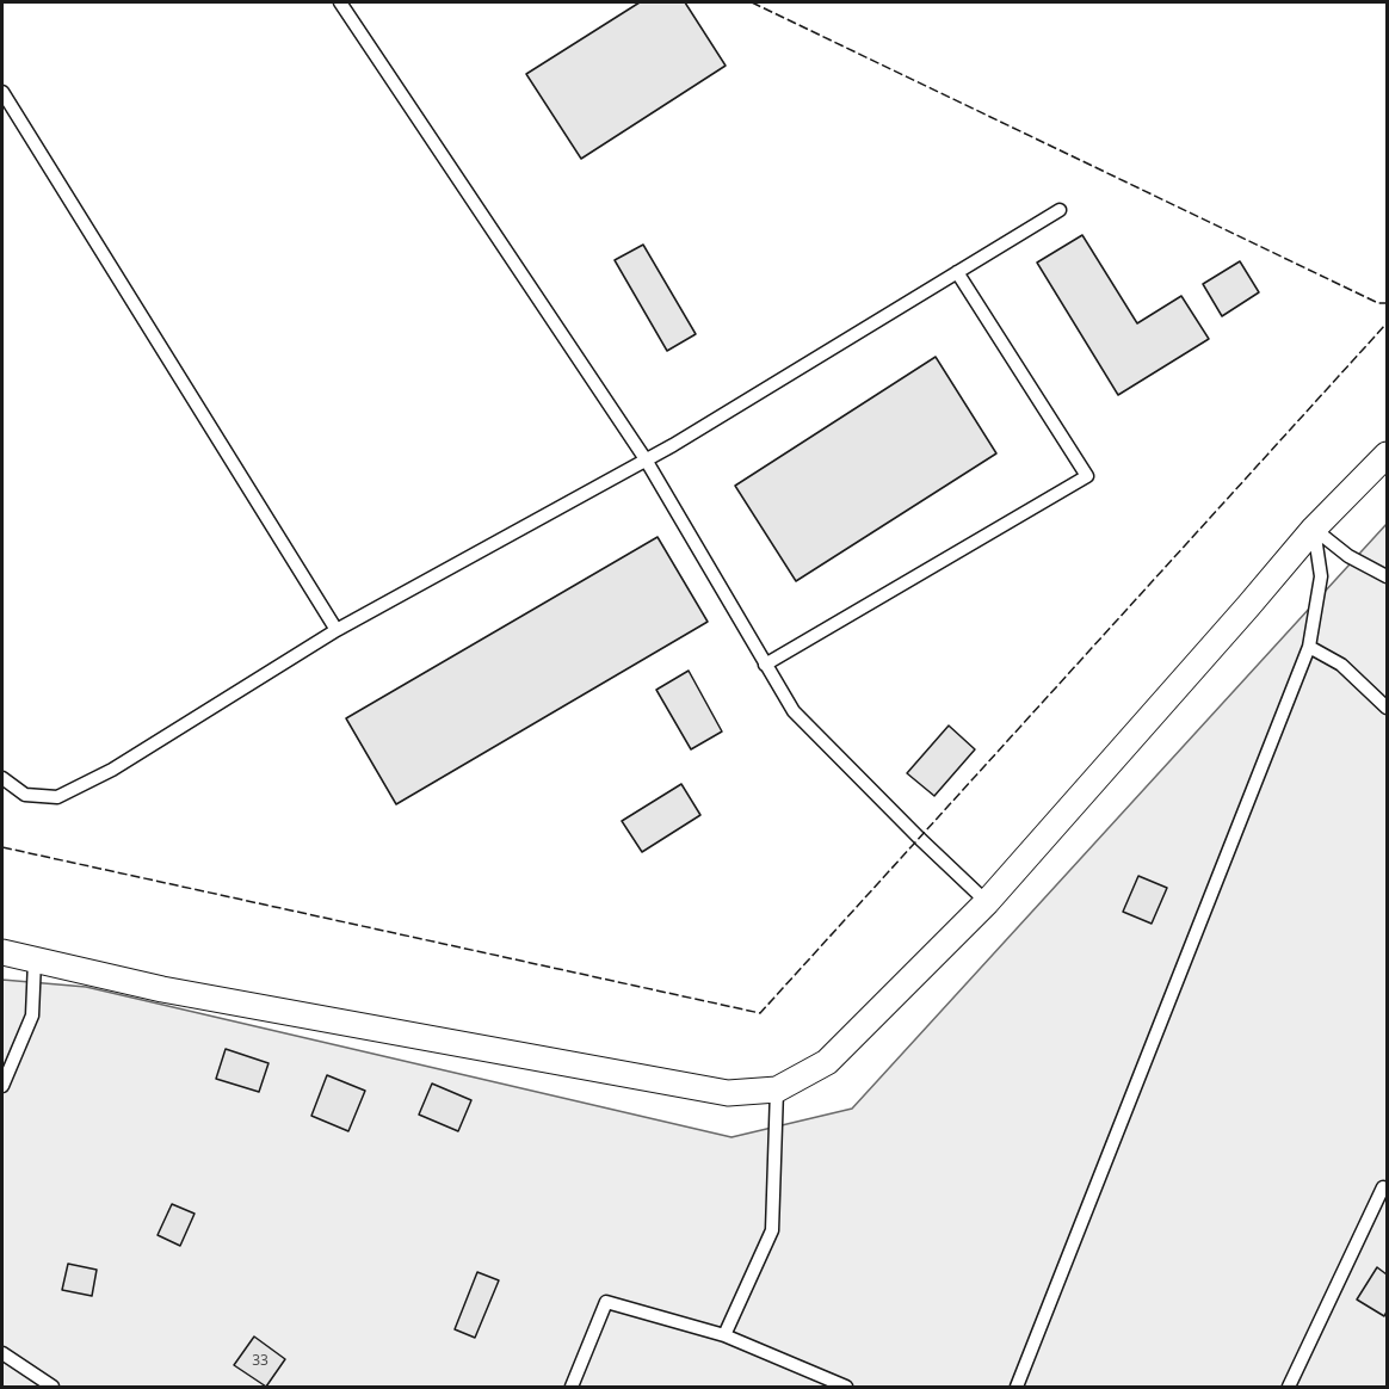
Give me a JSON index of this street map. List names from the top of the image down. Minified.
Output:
{"house_numbers":["33"]}
